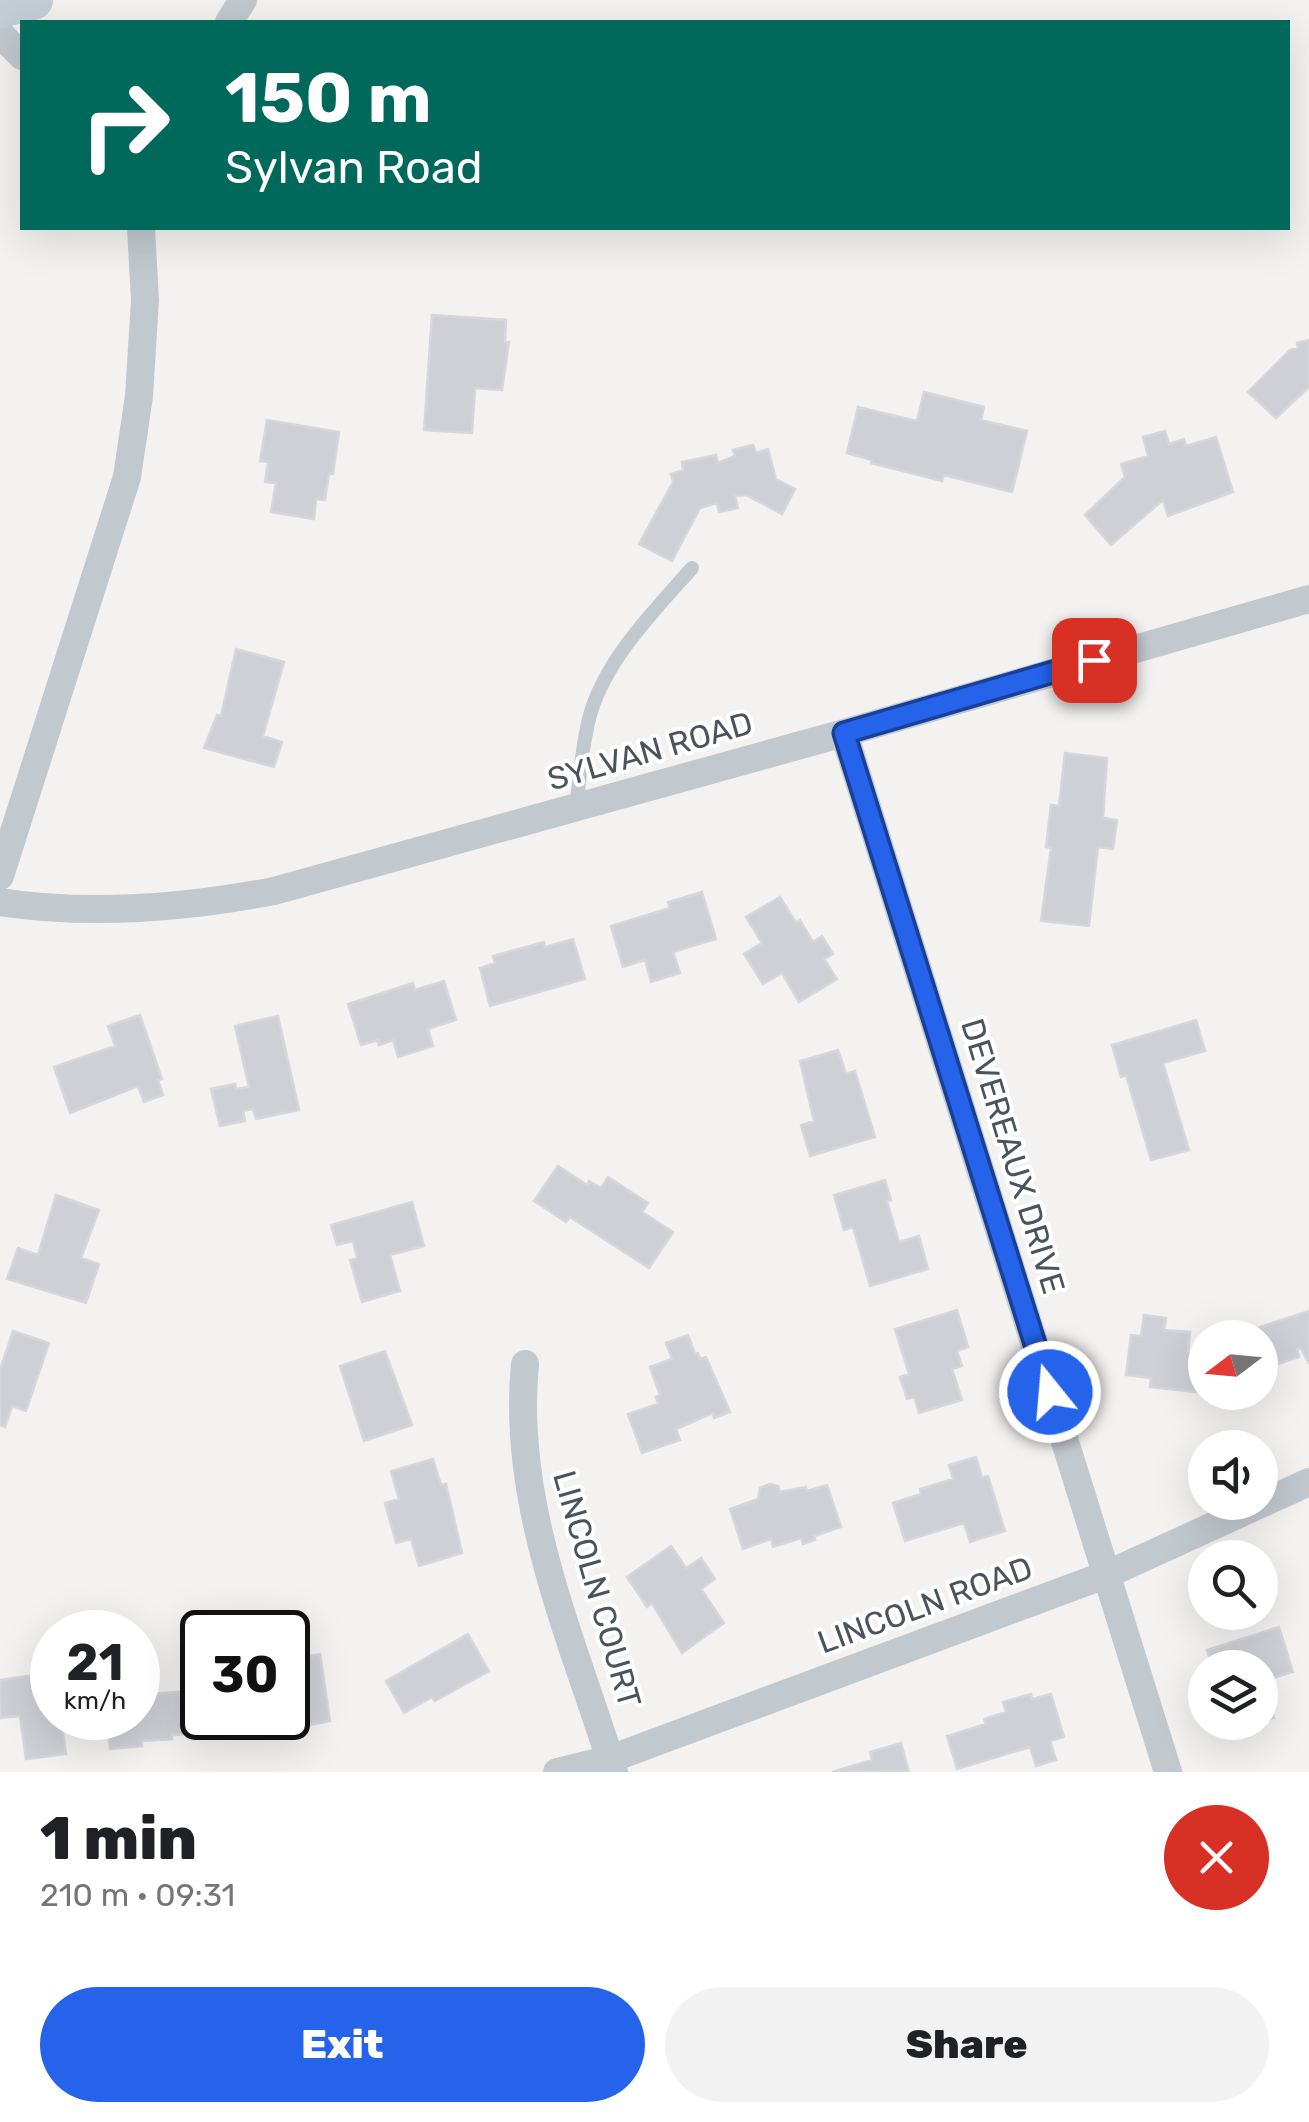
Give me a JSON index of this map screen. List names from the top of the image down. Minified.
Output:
{"streets":{"street":["SYLVAN ROAD","DEVEREAUX DRIVE","LINCOLN COURT","LINCOLN ROAD"]},"crossings":[["SYLVAN ROAD","DEVEREAUX DRIVE"],["DEVEREAUX DRIVE","LINCOLN ROAD"],["LINCOLN COURT","LINCOLN ROAD"]],"north":"left","page":{"turn":["150 m","Sylvan Road"],"speed":"21 km/h","limit":"30","heading":["1 min","210 m · 09:31"],"buttons":["Exit","Share"]}}
